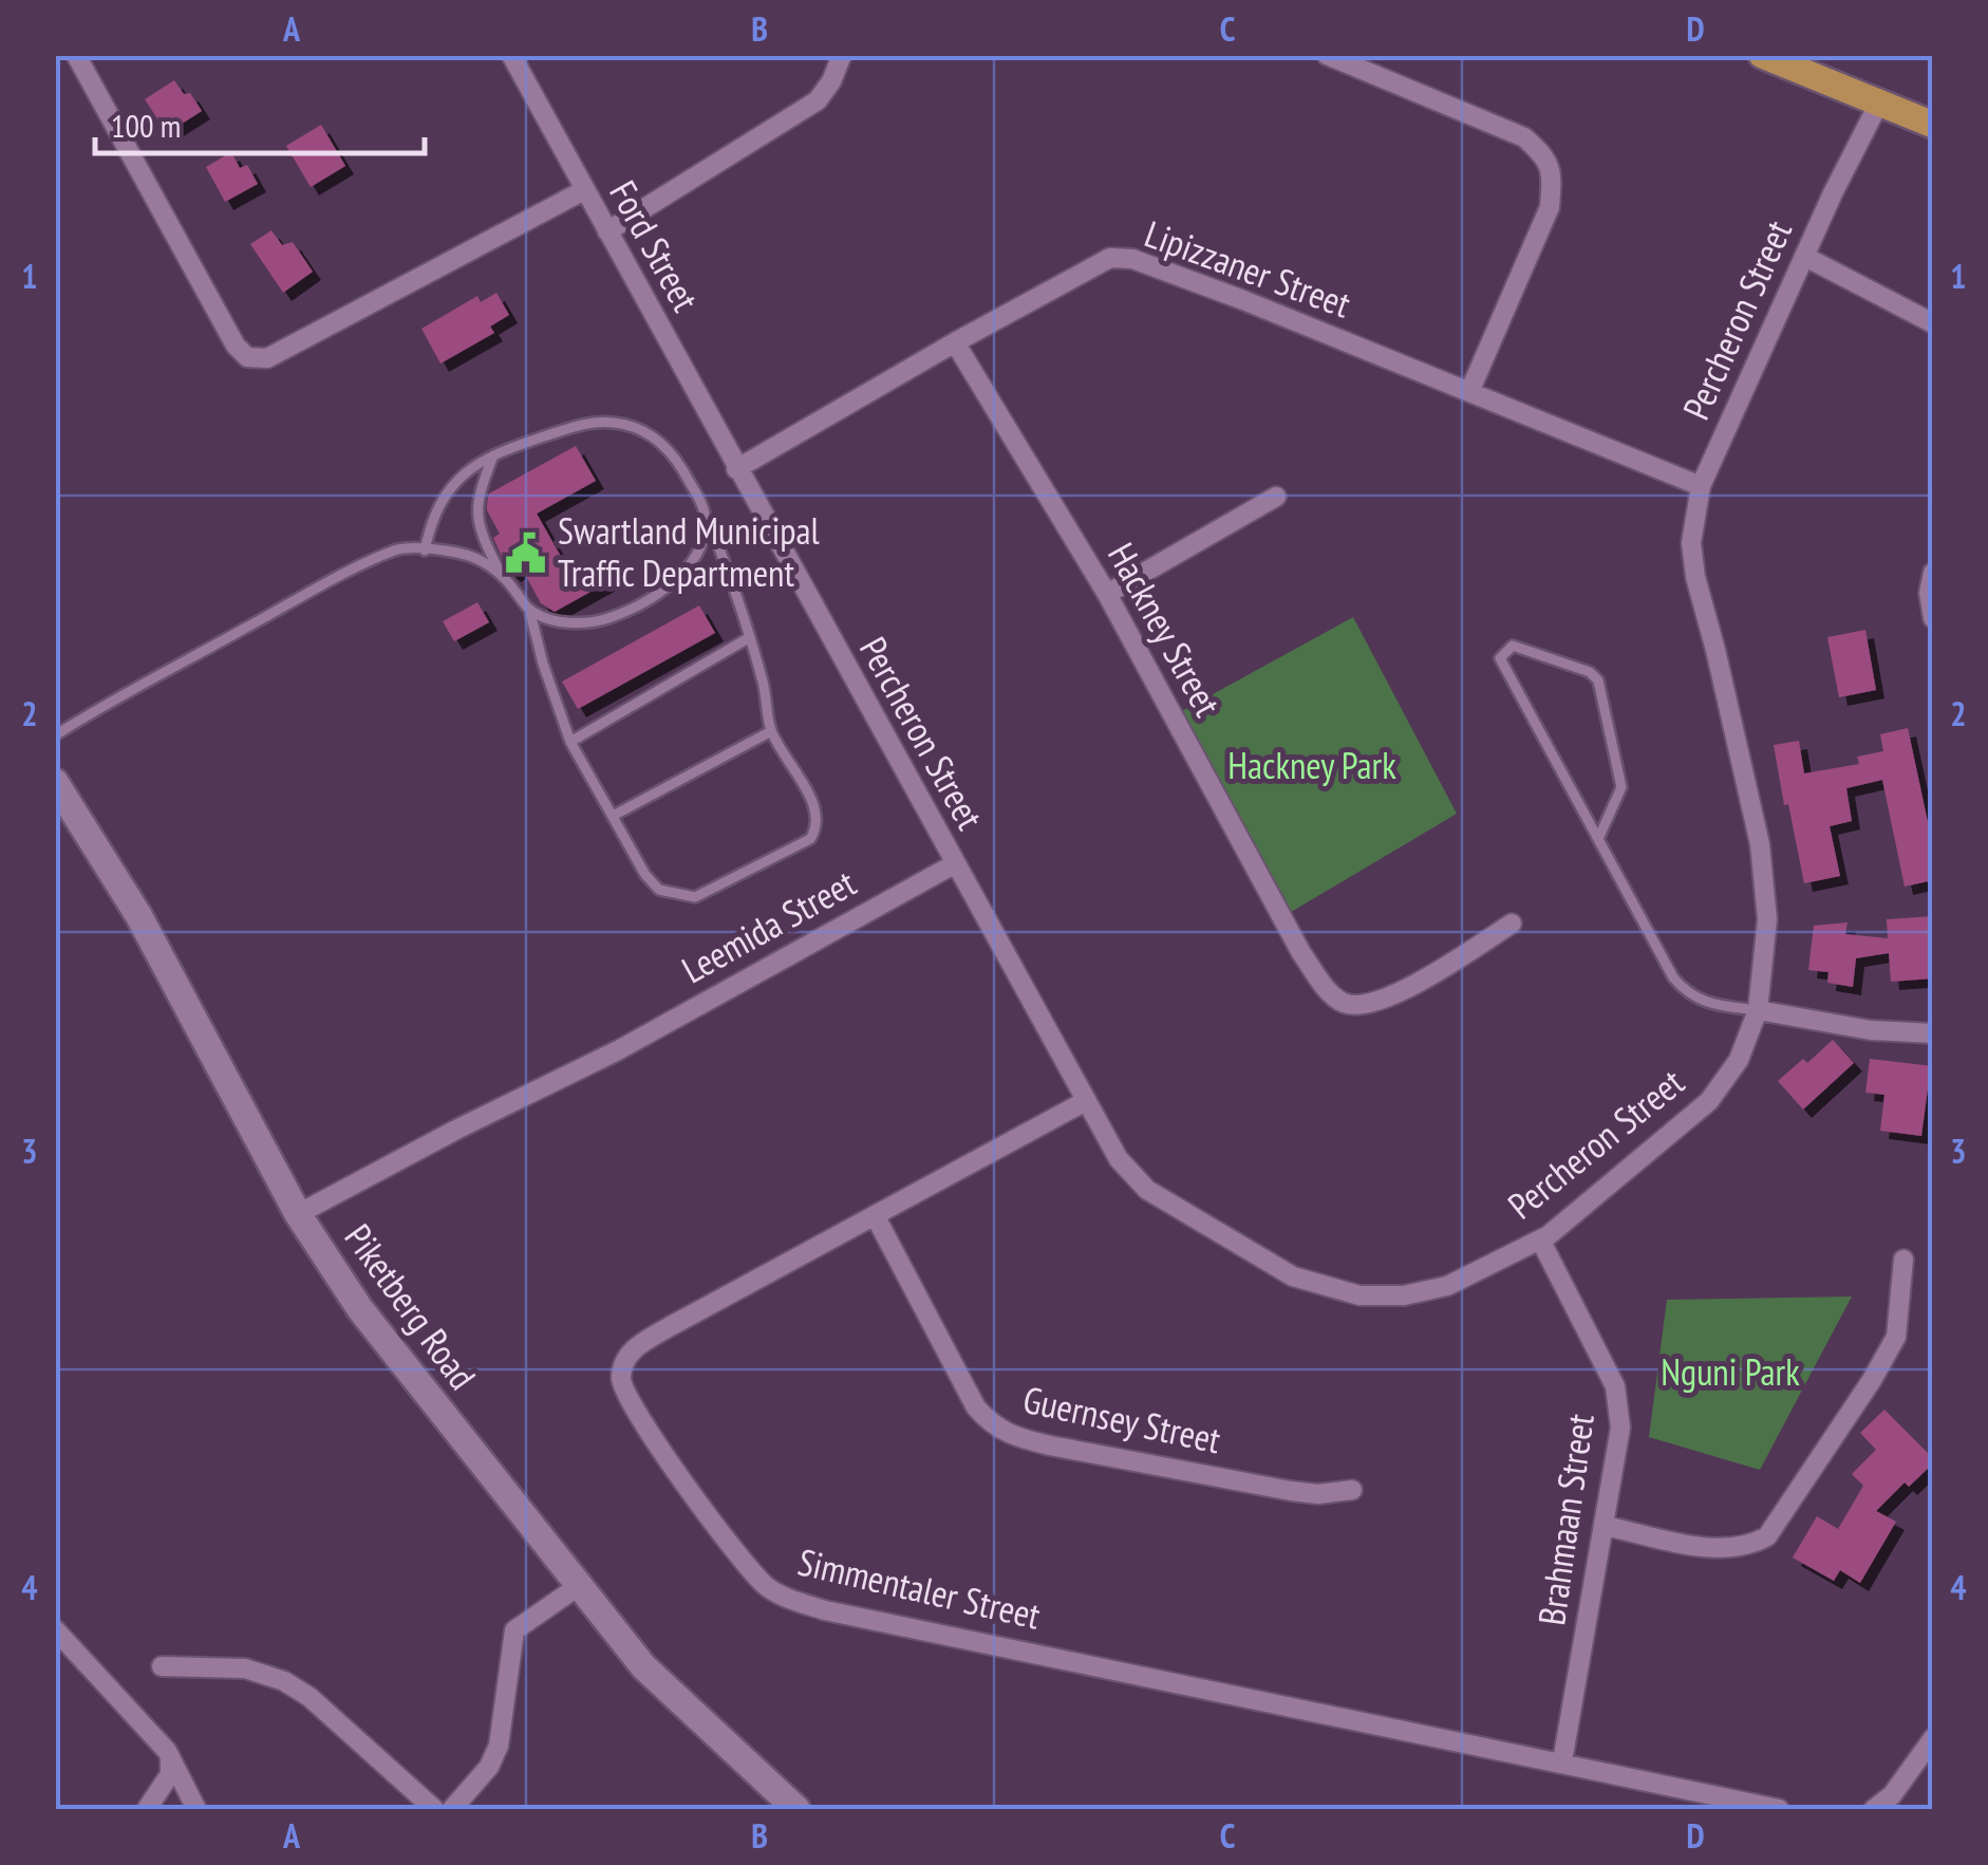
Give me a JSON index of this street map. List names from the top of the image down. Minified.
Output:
{"streets":{"street":["Ford Street","Lipizzaner Street","Percheron Street","Hackney Street","Leemida Street","Piketberg Road","Guernsey Street","Brahmaan Street","Simmentaler Street"]},"crossings":[["Ford Street","Lipizzaner Street"],["Ford Street","Percheron Street"],["Lipizzaner Street","Percheron Street"],["Lipizzaner Street","Hackney Street"],["Percheron Street","Leemida Street"],["Percheron Street","Brahmaan Street"],["Percheron Street","Simmentaler Street"],["Leemida Street","Piketberg Road"],["Guernsey Street","Simmentaler Street"],["Brahmaan Street","Simmentaler Street"]],"parks":["Hackney Park","Nguni Park"],"places":{"public building":["Swartland Municipal Traffic Department"]},"scale_bar":"100 m","grid":{"columns":["A","B","C","D"],"rows":["1","2","3","4"]}}
